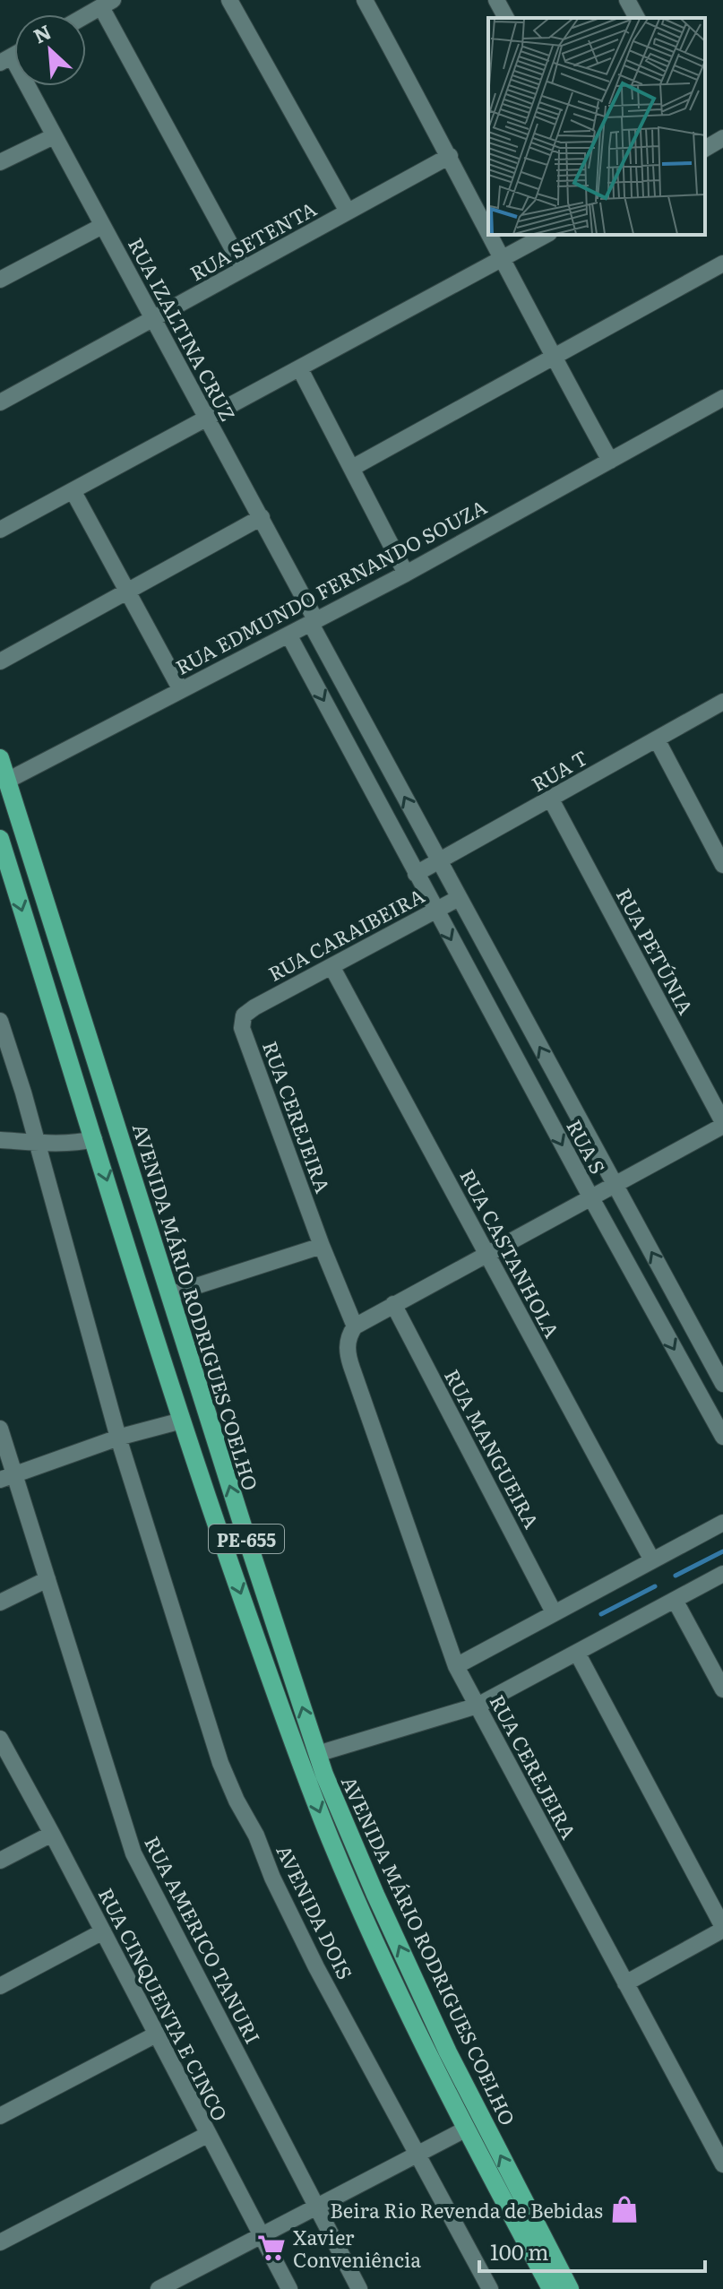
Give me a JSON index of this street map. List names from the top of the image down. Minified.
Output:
{"streets":{"main road":["AVENIDA MÁRIO RODRIGUES COELHO","PE-655"],"street":["RUA SETENTA","RUA IZALTINA CRUZ","RUA EDMUNDO FERNANDO SOUZA","RUA T","RUA CARAIBEIRA","RUA PETÚNIA","RUA CEREJEIRA","RUA S","RUA CASTANHOLA","RUA MANGUEIRA","AVENIDA DOIS","RUA AMERICO TANURI","RUA CINQUENTA E CINCO"]},"crossings":[["RUA SETENTA","RUA IZALTINA CRUZ"],["RUA IZALTINA CRUZ","RUA EDMUNDO FERNANDO SOUZA"],["RUA IZALTINA CRUZ","RUA T"],["RUA IZALTINA CRUZ","RUA S"],["RUA EDMUNDO FERNANDO SOUZA","RUA S"],["RUA EDMUNDO FERNANDO SOUZA","AVENIDA MÁRIO RODRIGUES COELHO"],["RUA T","RUA PETÚNIA"],["RUA T","RUA S"],["RUA CARAIBEIRA","RUA CEREJEIRA"],["RUA CARAIBEIRA","RUA S"],["RUA CARAIBEIRA","RUA CASTANHOLA"]],"places":{"shop":["Beira Rio Revenda de Bebidas"],"supermarket":["Xavier Conveniência"]},"scale_bar":"100 m","north":"top left"}
